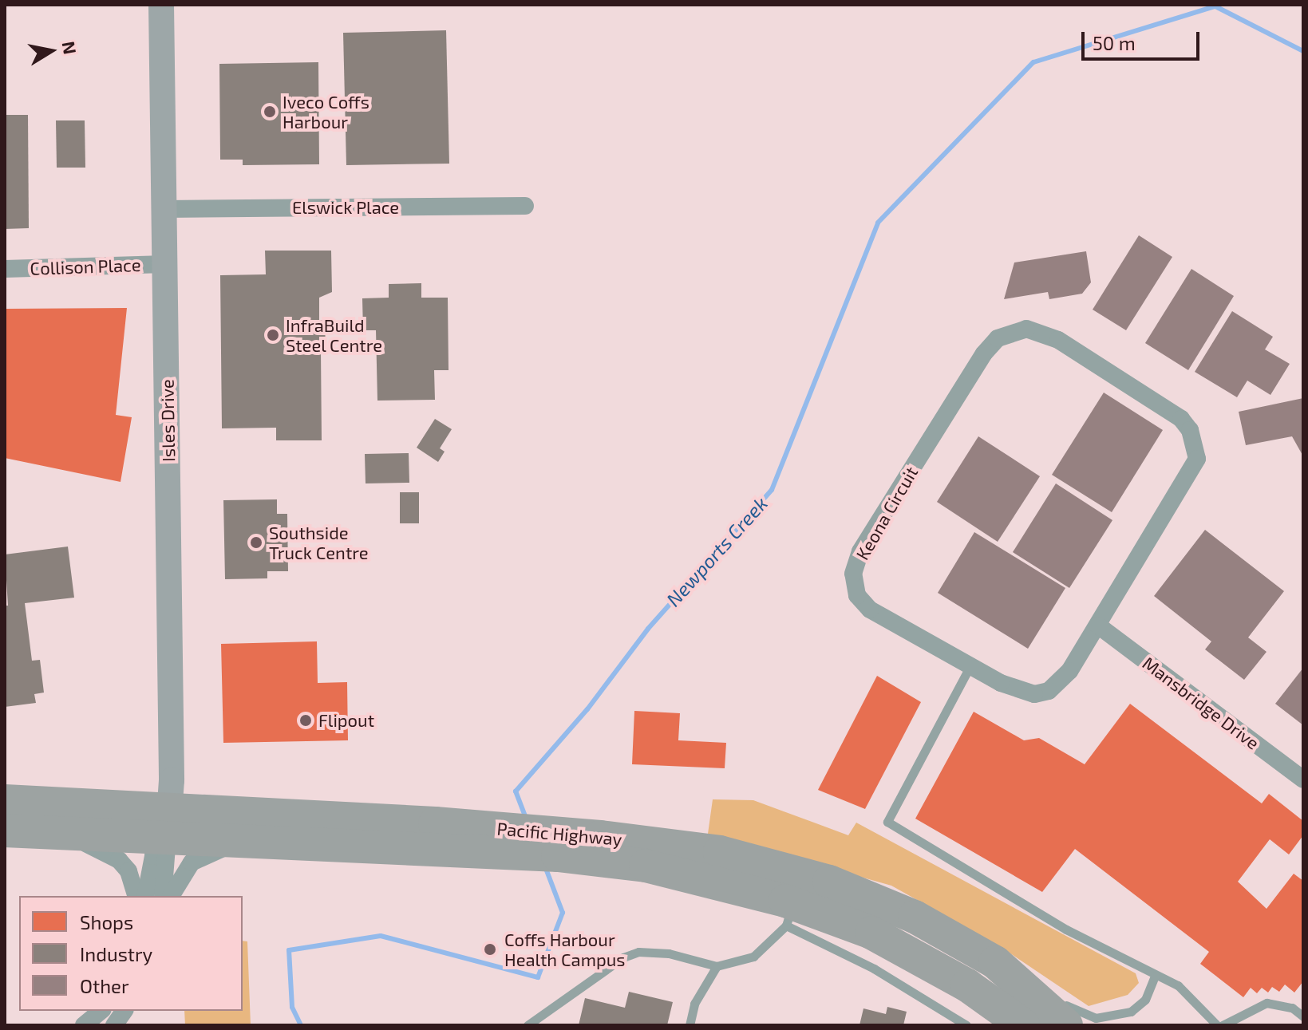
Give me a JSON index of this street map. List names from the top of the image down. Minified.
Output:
{"streets":{"highway":["Pacific Highway"],"street":["Elswick Place","Collison Place","Isles Drive","Keona Circuit","Mansbridge Drive"]},"crossings":[["Elswick Place","Isles Drive"],["Collison Place","Isles Drive"],["Isles Drive","Pacific Highway"],["Keona Circuit","Mansbridge Drive"]],"water":["Newports Creek"],"places":["Iveco Coffs Harbour","InfraBuild Steel Centre","Southside Truck Centre","Flipout","Coffs Harbour Health Campus"],"legend":["Shops","Industry","Other"],"scale_bar":"50 m","north":"right"}
